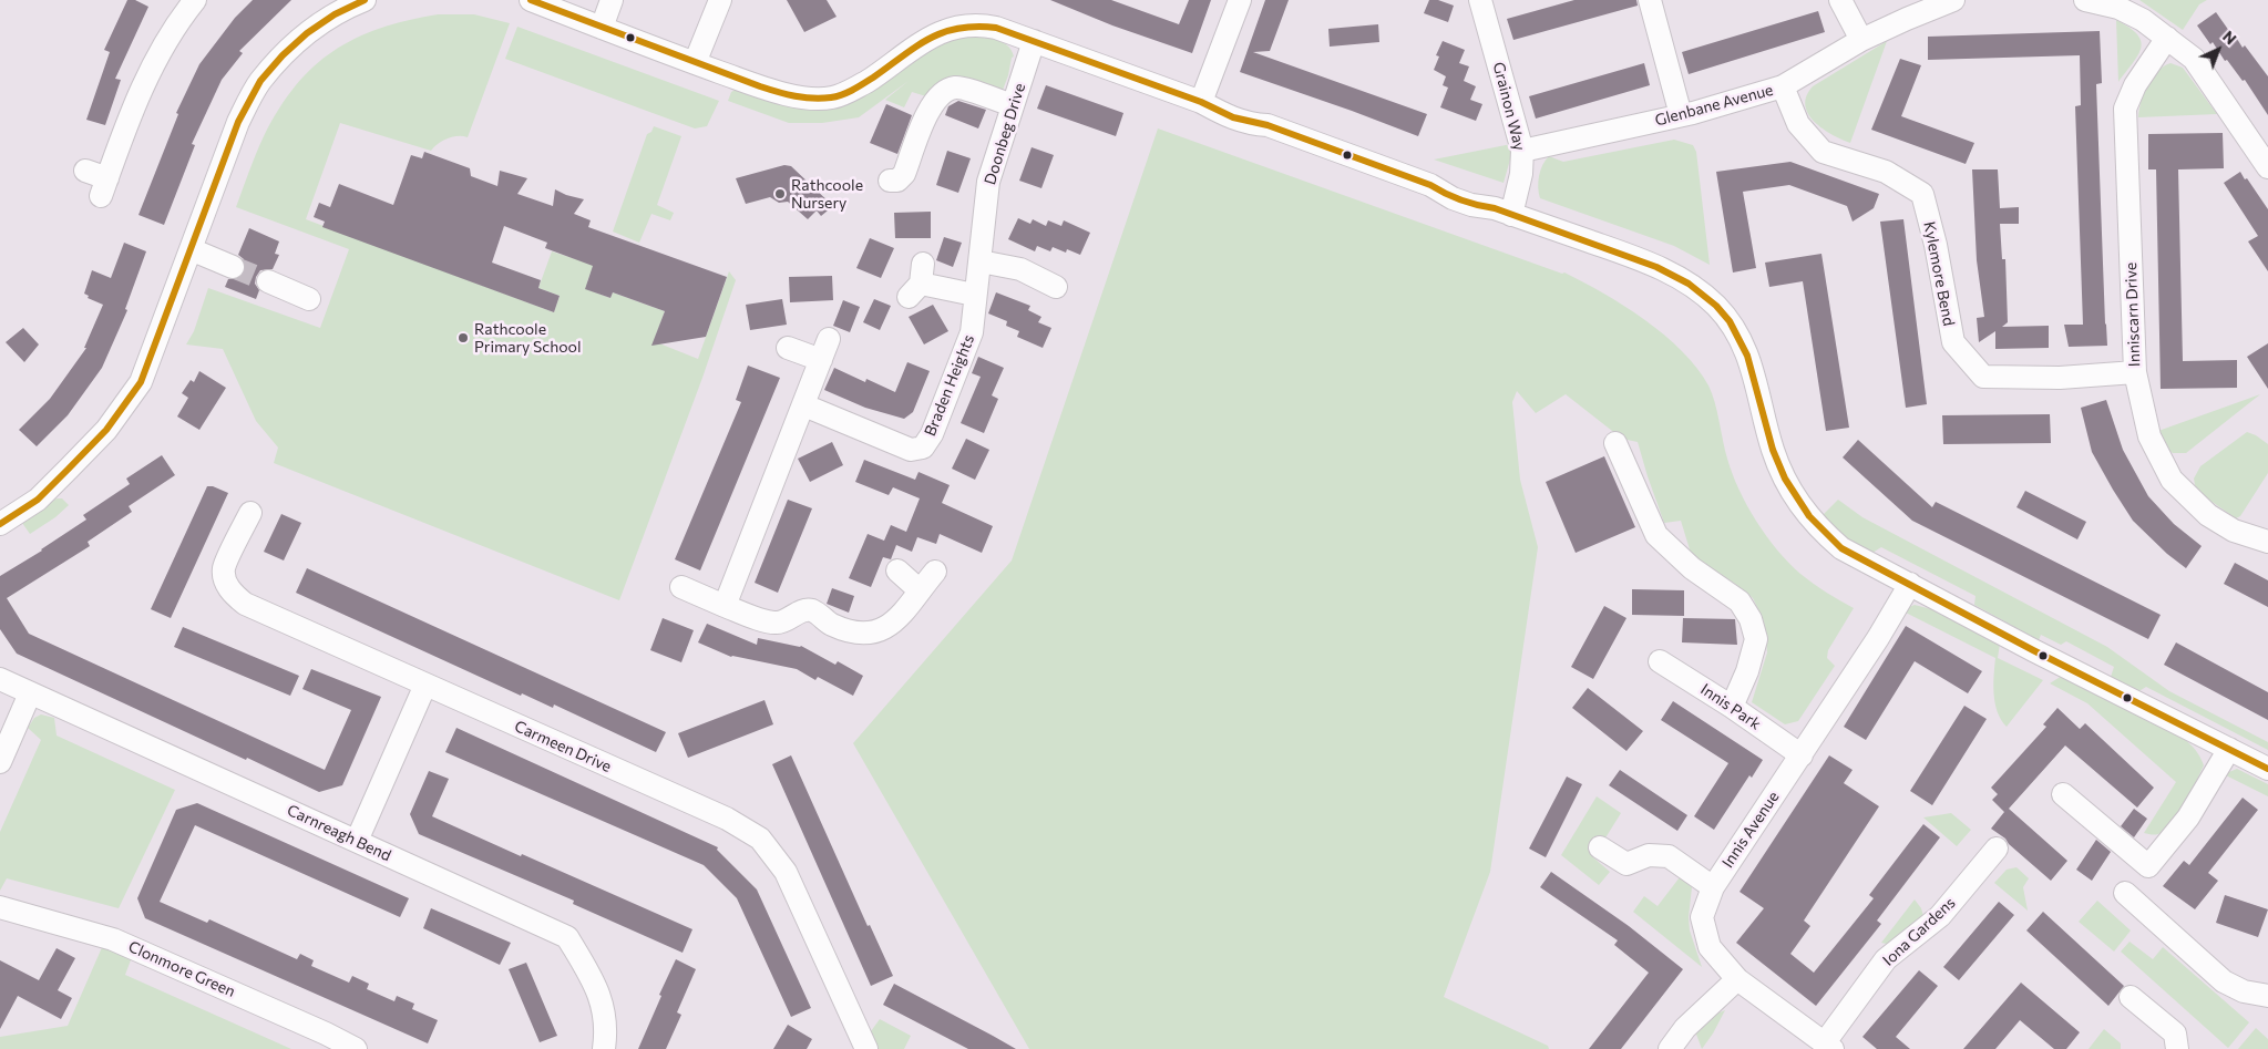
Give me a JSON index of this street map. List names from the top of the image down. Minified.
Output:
{"streets":{"street":["Glenbane Avenue","Grainon Way","Doonbeg Drive","Kylemore Bend","Inniscarn Drive","Braden Heights","Innis Park","Carmeen Drive","Innis Avenue","Carnreagh Bend","Iona Gardens","Clonmore Green"]},"crossings":[["Glenbane Avenue","Grainon Way"],["Glenbane Avenue","Kylemore Bend"],["Doonbeg Drive","Braden Heights"],["Kylemore Bend","Inniscarn Drive"],["Innis Park","Innis Avenue"],["Innis Avenue","Iona Gardens"]],"places":["Rathcoole Nursery","Rathcoole Primary School"],"north":"top right"}
